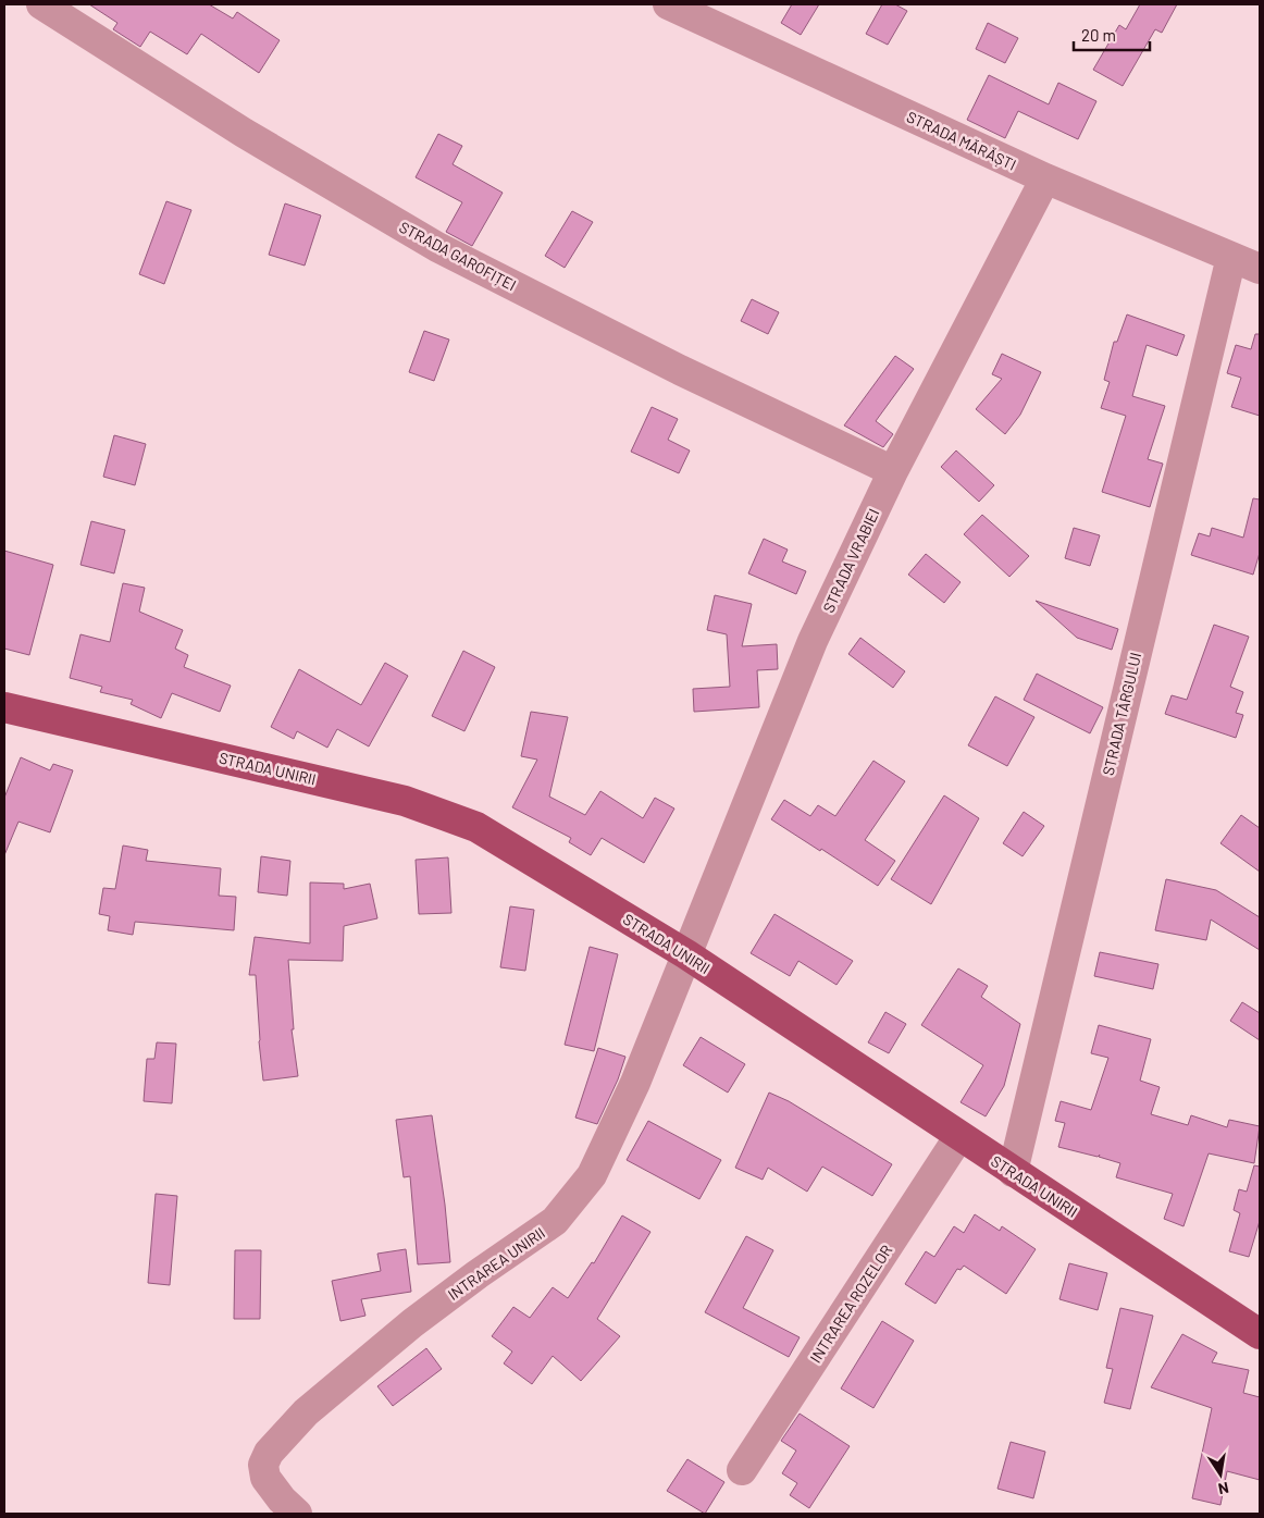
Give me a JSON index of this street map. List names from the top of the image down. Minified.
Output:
{"streets":{"main road":["STRADA UNIRII"],"street":["STRADA MĂRĂȘTI","STRADA GAROFIȚEI","STRADA VRABIEI","STRADA TÂRGULUI","INTRAREA UNIRII","INTRAREA ROZELOR"]},"crossings":[["STRADA MĂRĂȘTI","STRADA VRABIEI"],["STRADA MĂRĂȘTI","STRADA TÂRGULUI"],["STRADA GAROFIȚEI","STRADA VRABIEI"],["STRADA VRABIEI","STRADA UNIRII"],["STRADA VRABIEI","INTRAREA UNIRII"],["STRADA TÂRGULUI","STRADA UNIRII"],["STRADA UNIRII","INTRAREA UNIRII"],["STRADA UNIRII","INTRAREA ROZELOR"]],"scale_bar":"20 m","north":"bottom"}
